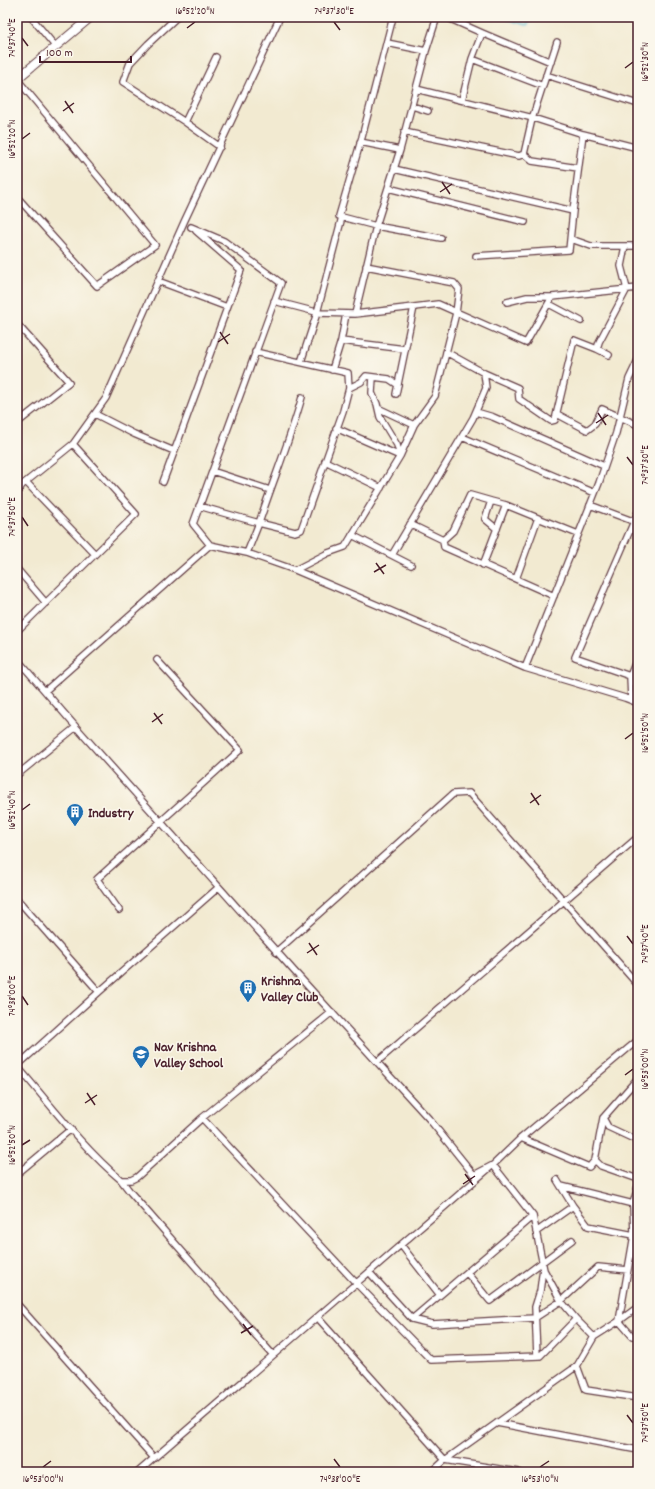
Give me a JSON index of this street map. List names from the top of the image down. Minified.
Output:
{"places":{"building":["Industry","Krishna Valley Club"],"school or university":["Nav Krishna Valley School"]},"scale_bar":"100 m","coordinates":["16°52'20\"N","74°37'30\"E","74°37'40\"E","16°52'30\"N","74°37'50\"E","16°52'50\"N","16°52'40\"N","74°38'00\"E","16°53'00\"N","16°53'10\"N"]}
